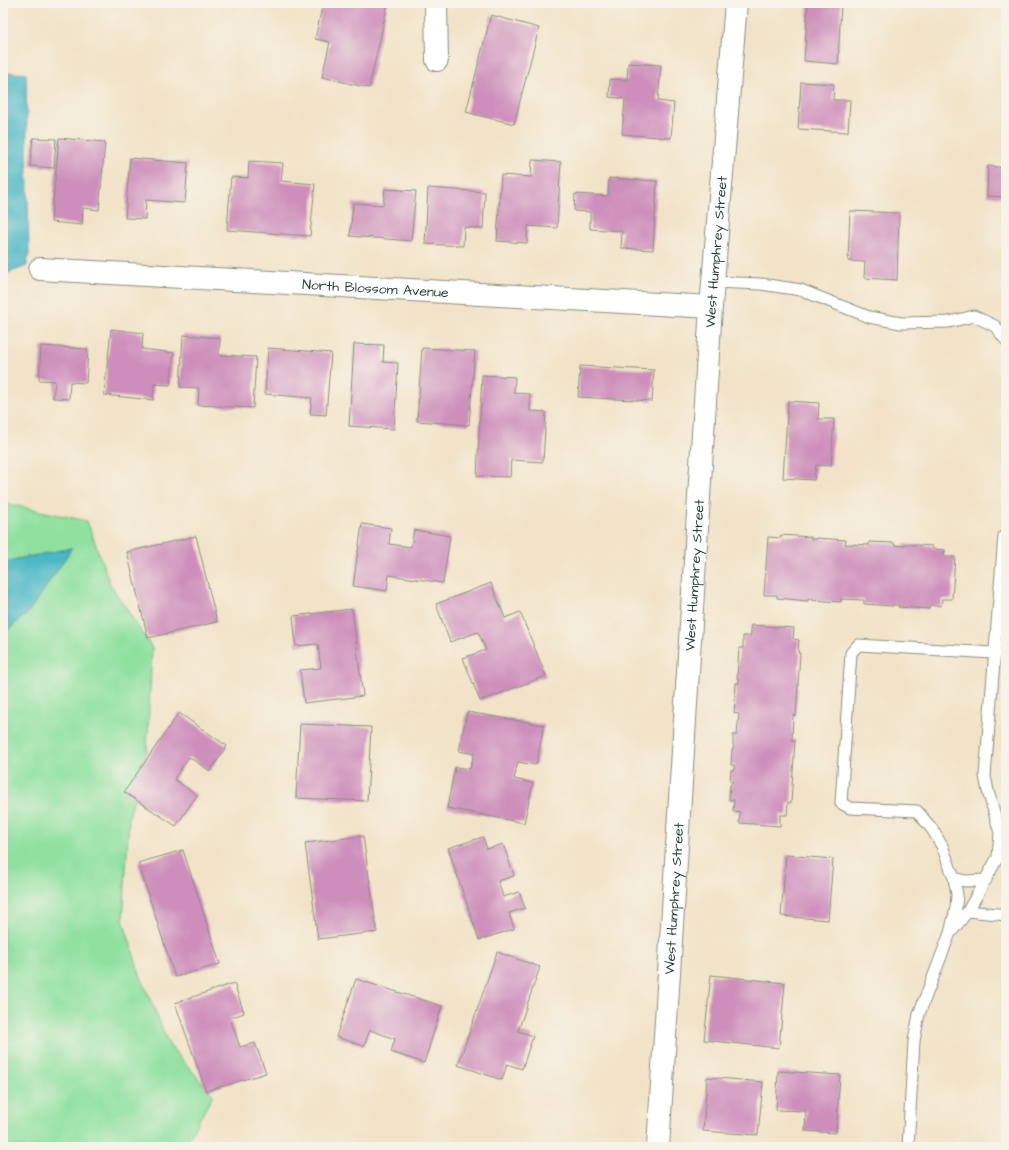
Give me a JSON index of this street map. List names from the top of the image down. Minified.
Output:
{"streets":{"street":["West Humphrey Street","North Blossom Avenue"]},"crossings":[["West Humphrey Street","North Blossom Avenue"]]}
